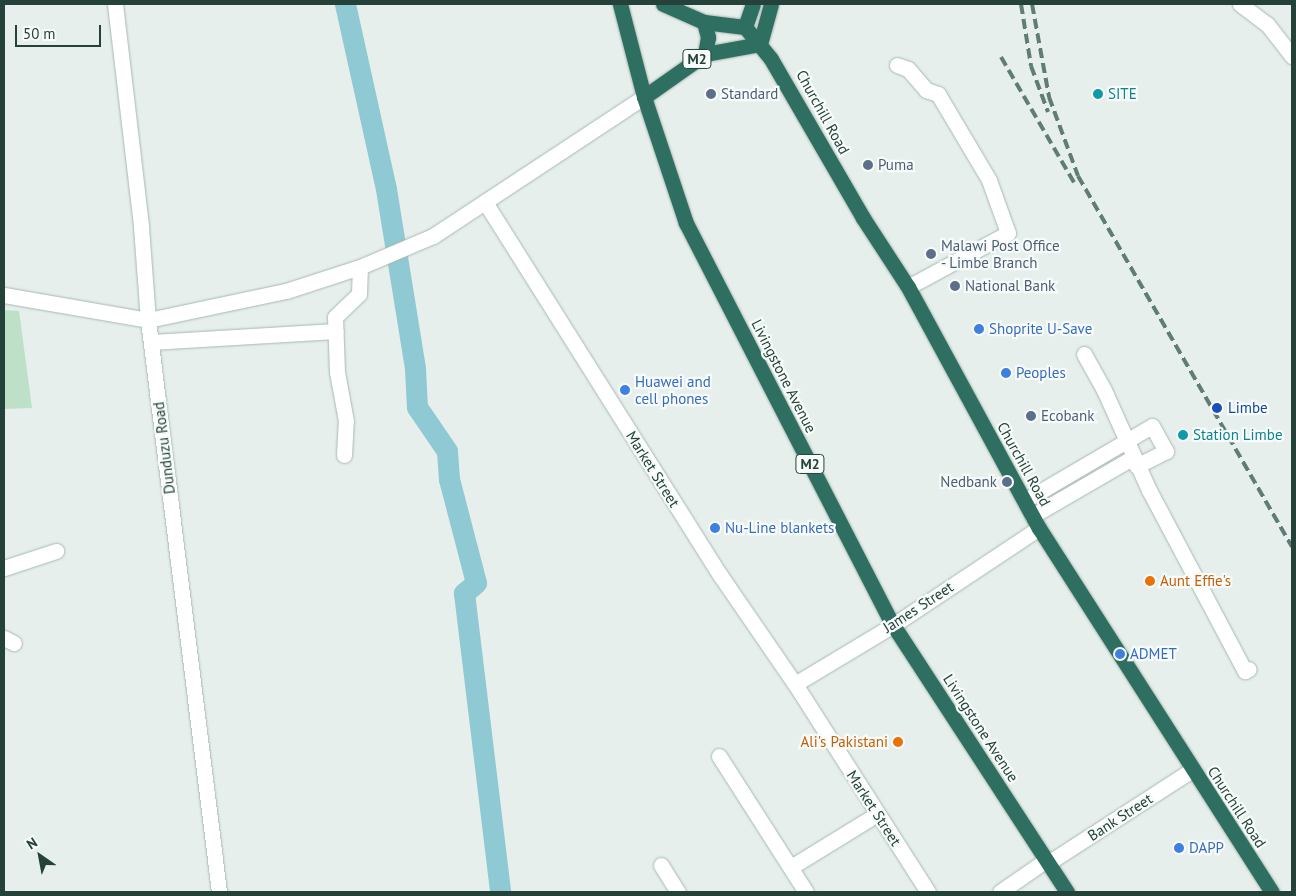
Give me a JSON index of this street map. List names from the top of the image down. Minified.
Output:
{"streets":{"highway":["M2","Churchill Road","Livingstone Avenue"],"street":["Dunduzu Road","Market Street","James Street","Bank Street"]},"crossings":[["M2","Churchill Road"],["M2","Livingstone Avenue"],["Churchill Road","James Street"],["Churchill Road","Bank Street"],["Livingstone Avenue","James Street"],["Livingstone Avenue","Bank Street"],["Market Street","James Street"]],"places":["Standard","SITE","Puma","Malawi Post Office - Limbe Branch","National Bank","Shoprite U-Save","Peoples","Huawei and cell phones","Limbe","Ecobank","Station Limbe","Nedbank","Nu-Line blankets","Aunt Effie's","ADMET","Ali's Pakistani","DAPP"],"scale_bar":"50 m","north":"top left"}
